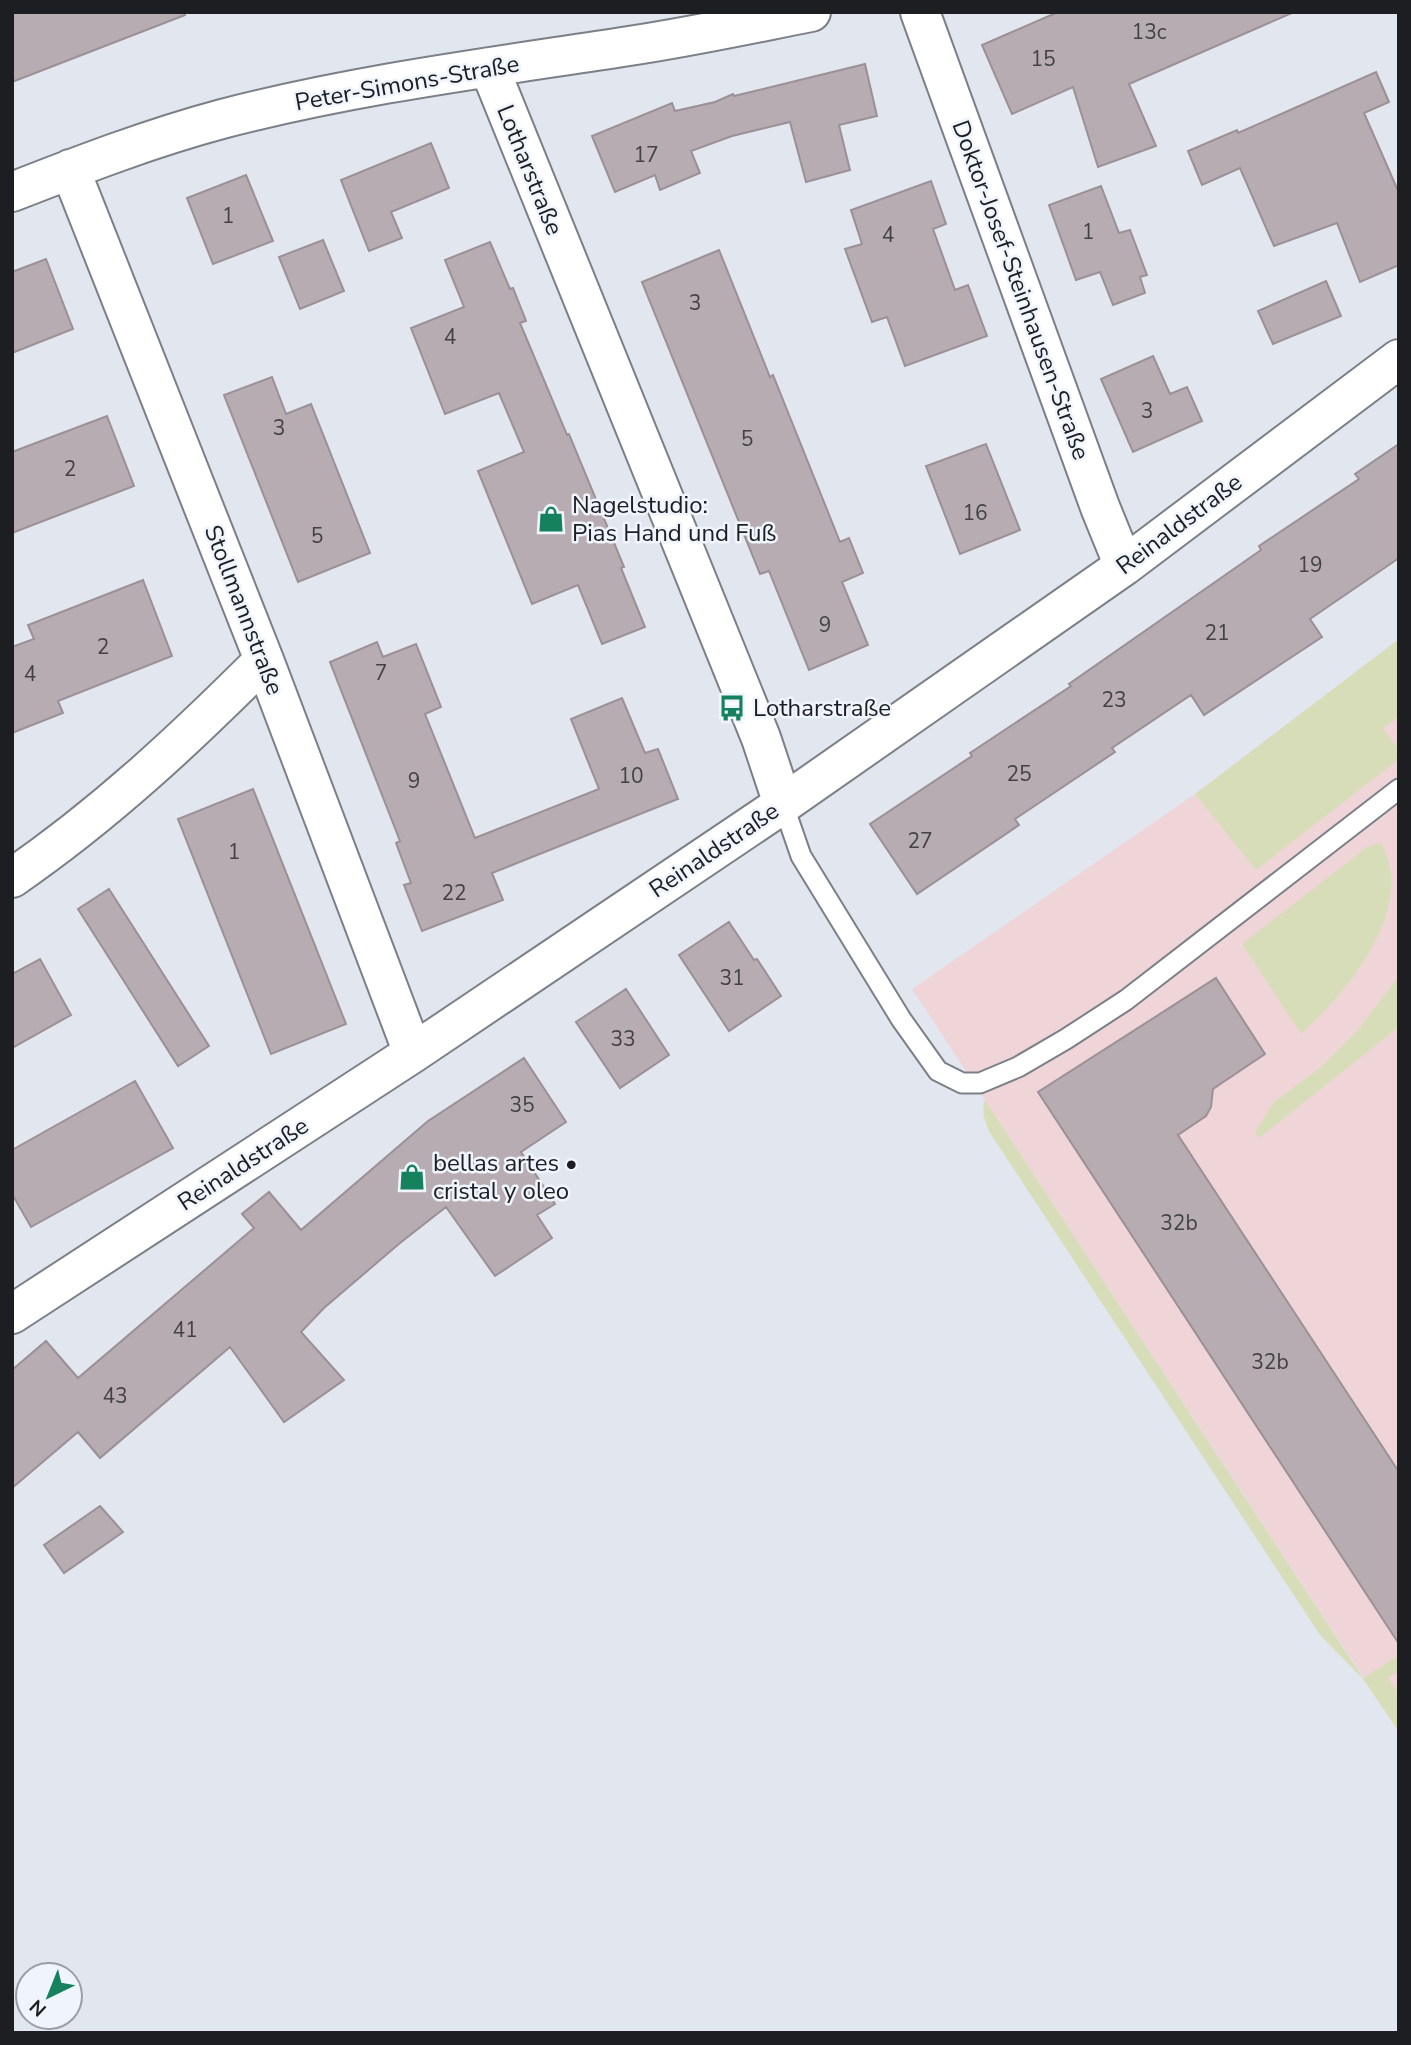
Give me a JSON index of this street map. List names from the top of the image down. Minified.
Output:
{"streets":{"street":["Peter-Simons-Straße","Lotharstraße","Doktor-Josef-Steinhausen-Straße","Reinaldstraße","Stollmannstraße"]},"crossings":[["Peter-Simons-Straße","Lotharstraße"],["Peter-Simons-Straße","Stollmannstraße"],["Lotharstraße","Reinaldstraße"],["Doktor-Josef-Steinhausen-Straße","Reinaldstraße"],["Reinaldstraße","Stollmannstraße"]],"places":{"shop":["Nagelstudio: Pias Hand und Fuß","bellas artes • cristal y oleo"],"bus stop":["Lotharstraße"]},"house_numbers":["13c","15","17","1","1","4","3","4","3","3","5","2","16","5","19","9","21","2","7","4","23","25","10","9","27","1","22","31","33","35","32b","41","32b","43"],"north":"bottom left"}
